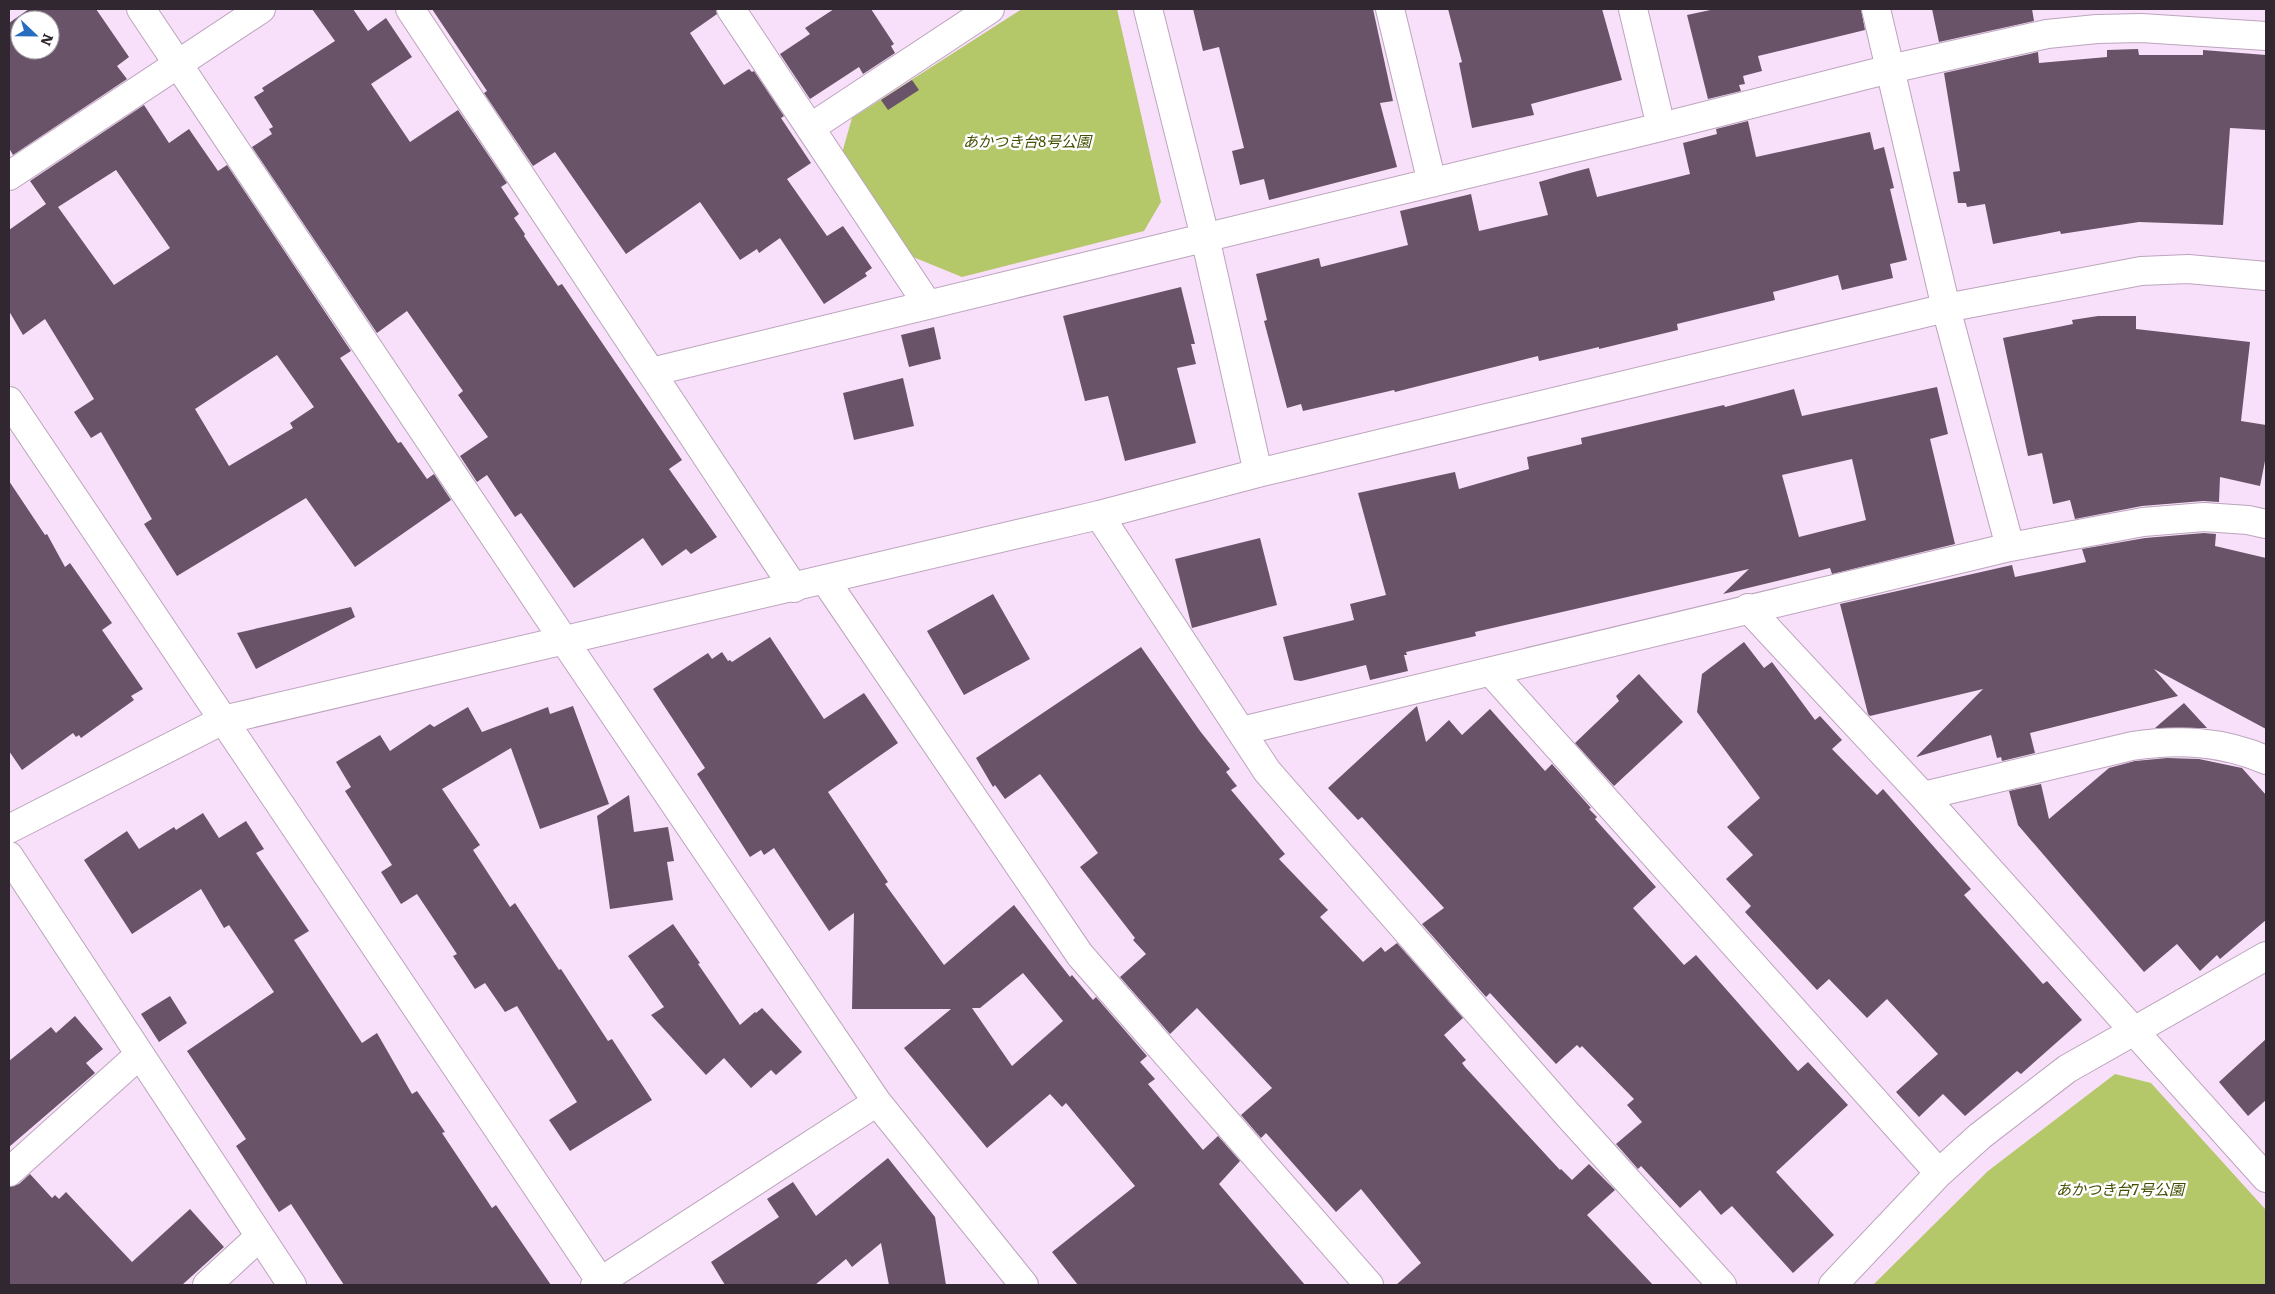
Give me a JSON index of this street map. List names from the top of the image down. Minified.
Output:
{"parks":["あかつき台8号公園","あかつき台7号公園"],"north":"right"}
